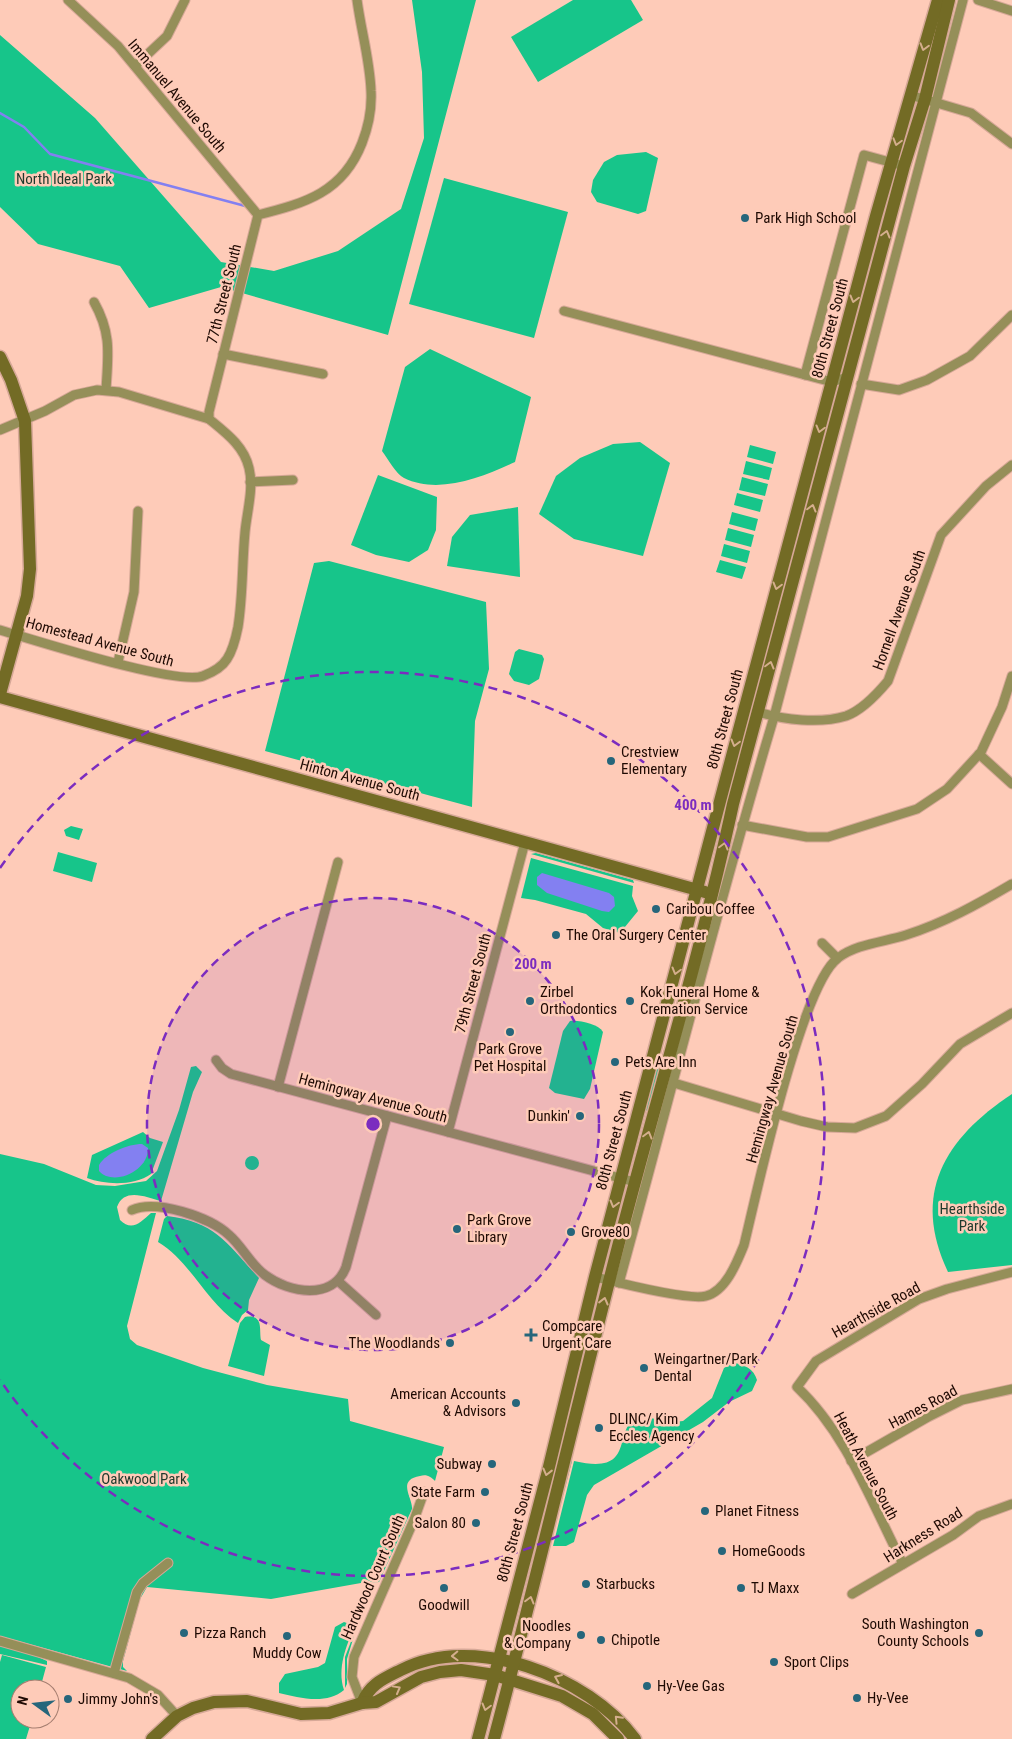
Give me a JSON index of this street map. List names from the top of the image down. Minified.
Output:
{"streets":{"main road":["80th Street South","Hinton Avenue South"],"street":["Immanuel Avenue South","77th Street South","Hornell Avenue South","Homestead Avenue South","79th Street South","Hemingway Avenue South","Hearthside Road","Hames Road","Heath Avenue South","Harkness Road","Hardwood Court South"]},"crossings":[["Immanuel Avenue South","77th Street South"],["80th Street South","Hornell Avenue South"],["80th Street South","Hinton Avenue South"],["80th Street South","Hemingway Avenue South"],["Hinton Avenue South","79th Street South"],["79th Street South","Hemingway Avenue South"],["Hearthside Road","Heath Avenue South"],["Hames Road","Heath Avenue South"],["Heath Avenue South","Harkness Road"]],"parks":["North Ideal Park","Hearthside Park","Oakwood Park"],"places":{"other":["Park High School","Crestview Elementary","Caribou Coffee","The Oral Surgery Center","Zirbel Orthodontics","Kok Funeral Home & Cremation Service","Park Grove Pet Hospital","Pets Are Inn","Dunkin'","Park Grove Library","Grove80","The Woodlands","Weingartner/Park Dental","American Accounts & Advisors","DLINC/ Kim Eccles Agency","Subway","State Farm","Planet Fitness","Salon 80","HomeGoods","Starbucks","Goodwill","TJ Maxx","Pizza Ranch","South Washington County Schools","Noodles & Company","Muddy Cow","Chipotle","Sport Clips","Hy-Vee Gas","Hy-Vee","Jimmy John's"],"health":["Compcare Urgent Care"]},"north":"left","rings":["400 m","200 m"]}
